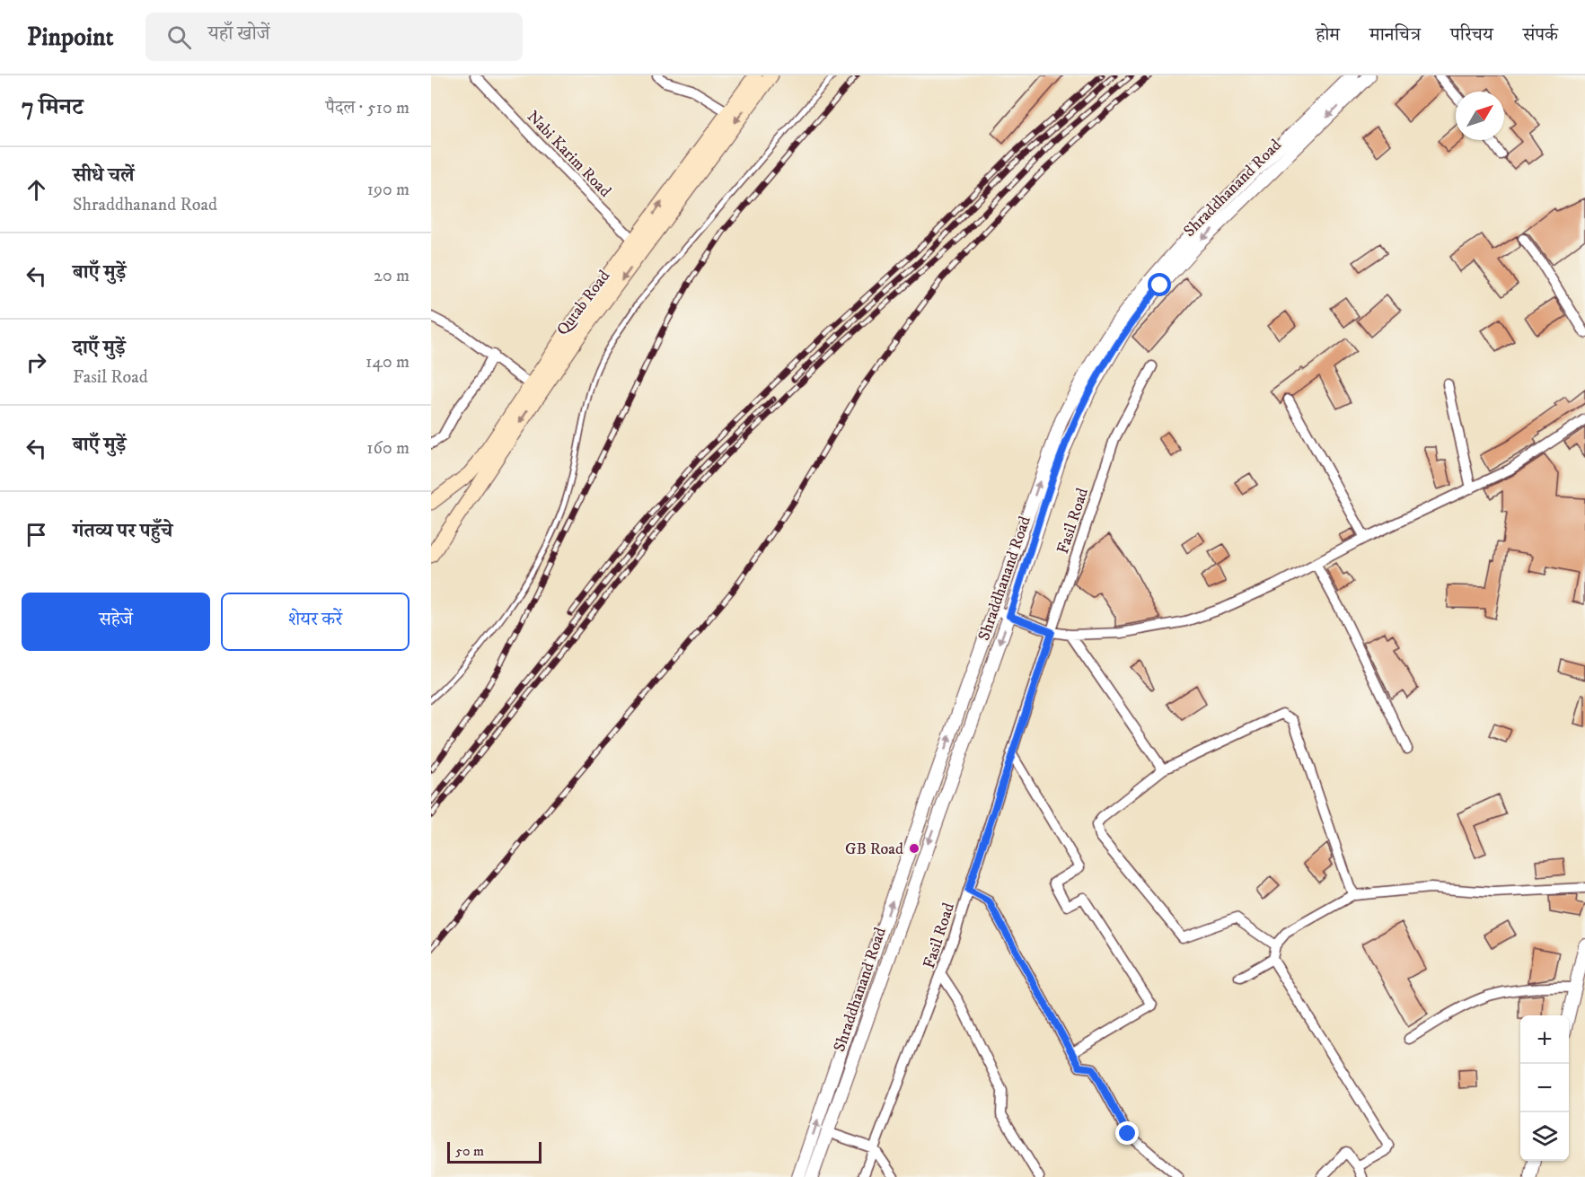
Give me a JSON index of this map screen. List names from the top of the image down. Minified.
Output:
{"streets":{"main road":["Qutab Road"],"street":["Nabi Karim Road","Shraddhanand Road","Fasil Road"]},"crossings":[["Nabi Karim Road","Qutab Road"]],"places":["GB Road"],"scale_bar":"50 m","north":"top right","page":{"header":"Pinpoint","search":"यहाँ खोजें","nav":["होम","मानचित्र","परिचय","संपर्क"],"heading":["7 मिनट","पैदल · 510 m"],"list":[["सीधे चलें","Shraddhanand Road","190 m"],["बाएँ मुड़ें","20 m"],["दाएँ मुड़ें","Fasil Road","140 m"],["बाएँ मुड़ें","160 m"],"गंतव्य पर पहुँचे"],"buttons":["सहेजें","शेयर करें"],"map_buttons":["+","−"],"scale":"50 m"}}
